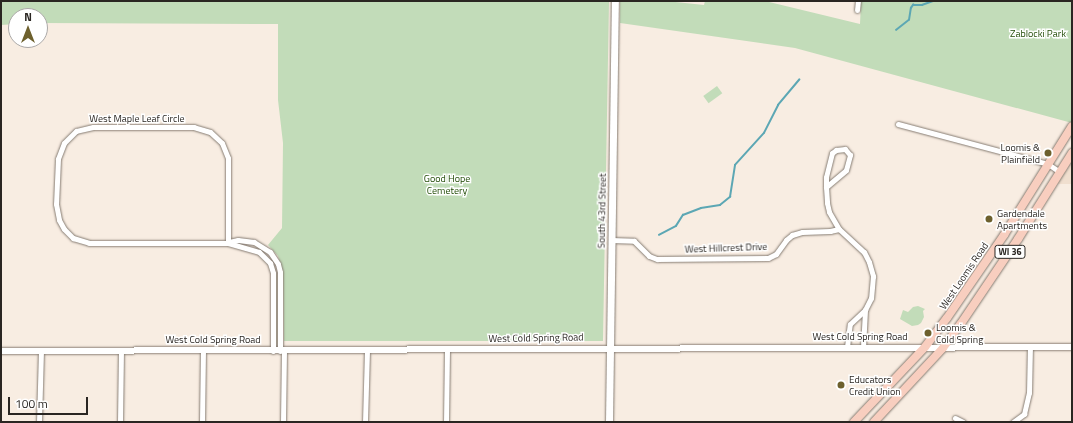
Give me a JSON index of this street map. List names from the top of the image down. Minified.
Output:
{"streets":{"main road":["South 43rd Street","WI 36","West Loomis Road"],"street":["West Maple Leaf Circle","West Hillcrest Drive","West Cold Spring Road"]},"crossings":[["West Maple Leaf Circle","West Cold Spring Road"],["South 43rd Street","West Hillcrest Drive"],["South 43rd Street","West Cold Spring Road"],["WI 36","West Cold Spring Road"],["West Loomis Road","West Cold Spring Road"]],"parks":["Zablocki Park","Good Hope Cemetery"],"places":["Loomis & Plainfield","Gardendale Apartments","Loomis & Cold Spring","Educators Credit Union"],"scale_bar":"100 m","north":"top"}
